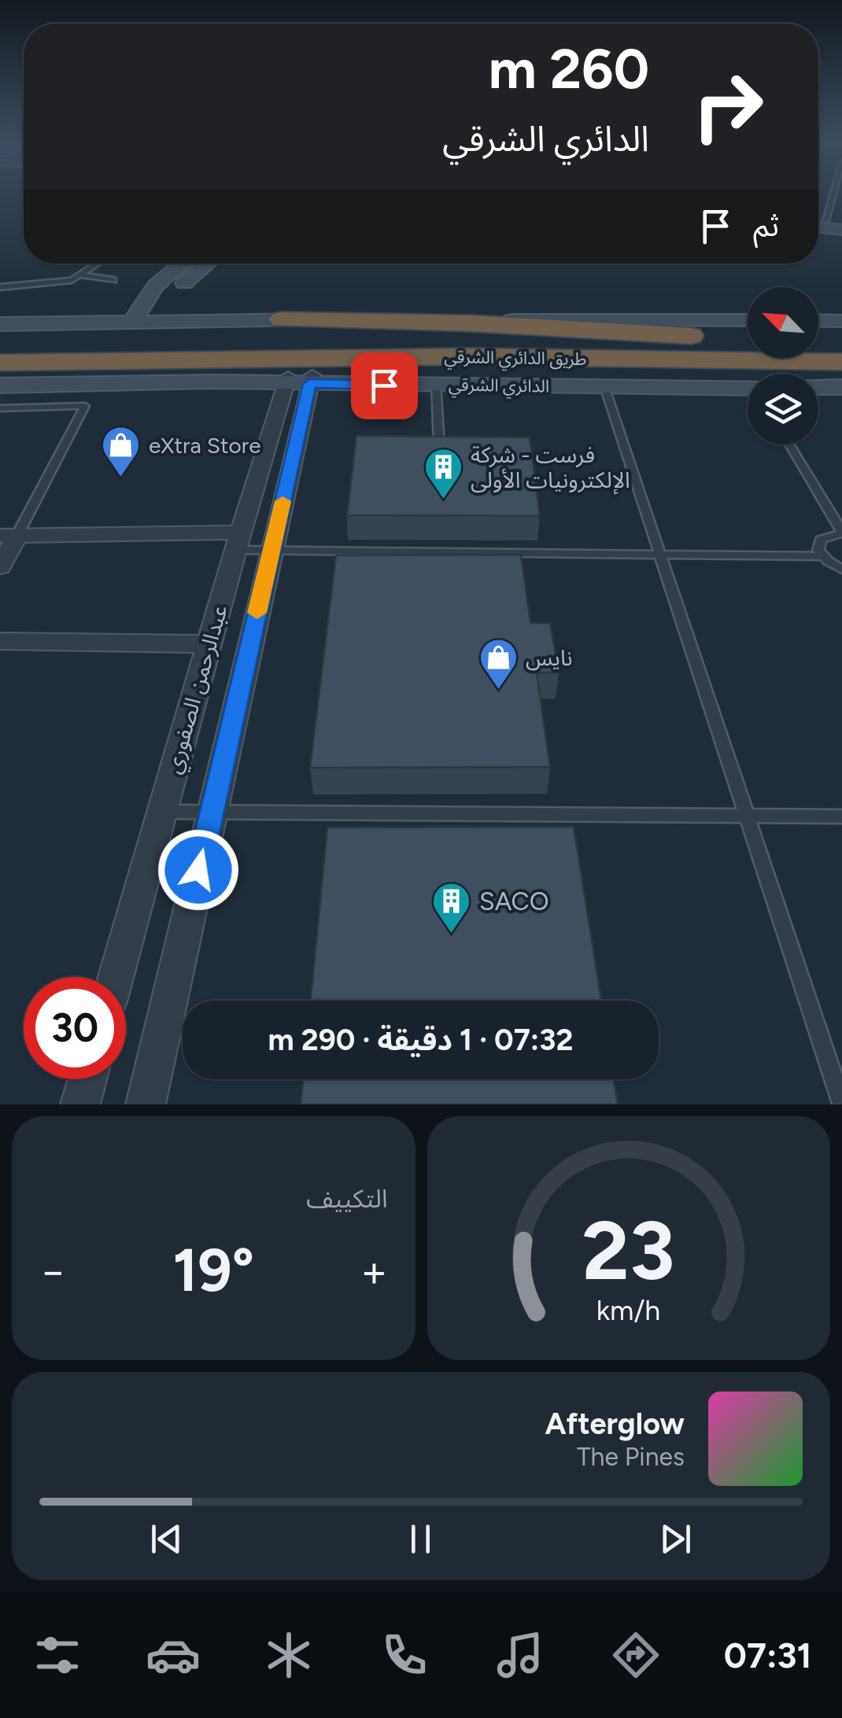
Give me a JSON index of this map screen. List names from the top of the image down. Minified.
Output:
{"streets":{"highway":["طريق الدائري الشرقي"],"street":["الدائري الشرقي","عبدالرحمن الصفوري"]},"crossings":[["الدائري الشرقي","عبدالرحمن الصفوري"]],"places":{"shop":["eXtra Store","نايس"],"building":["فرست - شركة الإلكترونيات الأولى","SACO"]},"north":"top left","page":{"turn":["260 m","الدائري الشرقي"],"then":"ثم","limit":"30","trip":"07:32 · 1 دقيقة · 290 m","tile":"التكييف","heat":["−","19°","+"],"song":["Afterglow","The Pines"],"tabs":"07:31","gauge":["23","km/h"]}}
